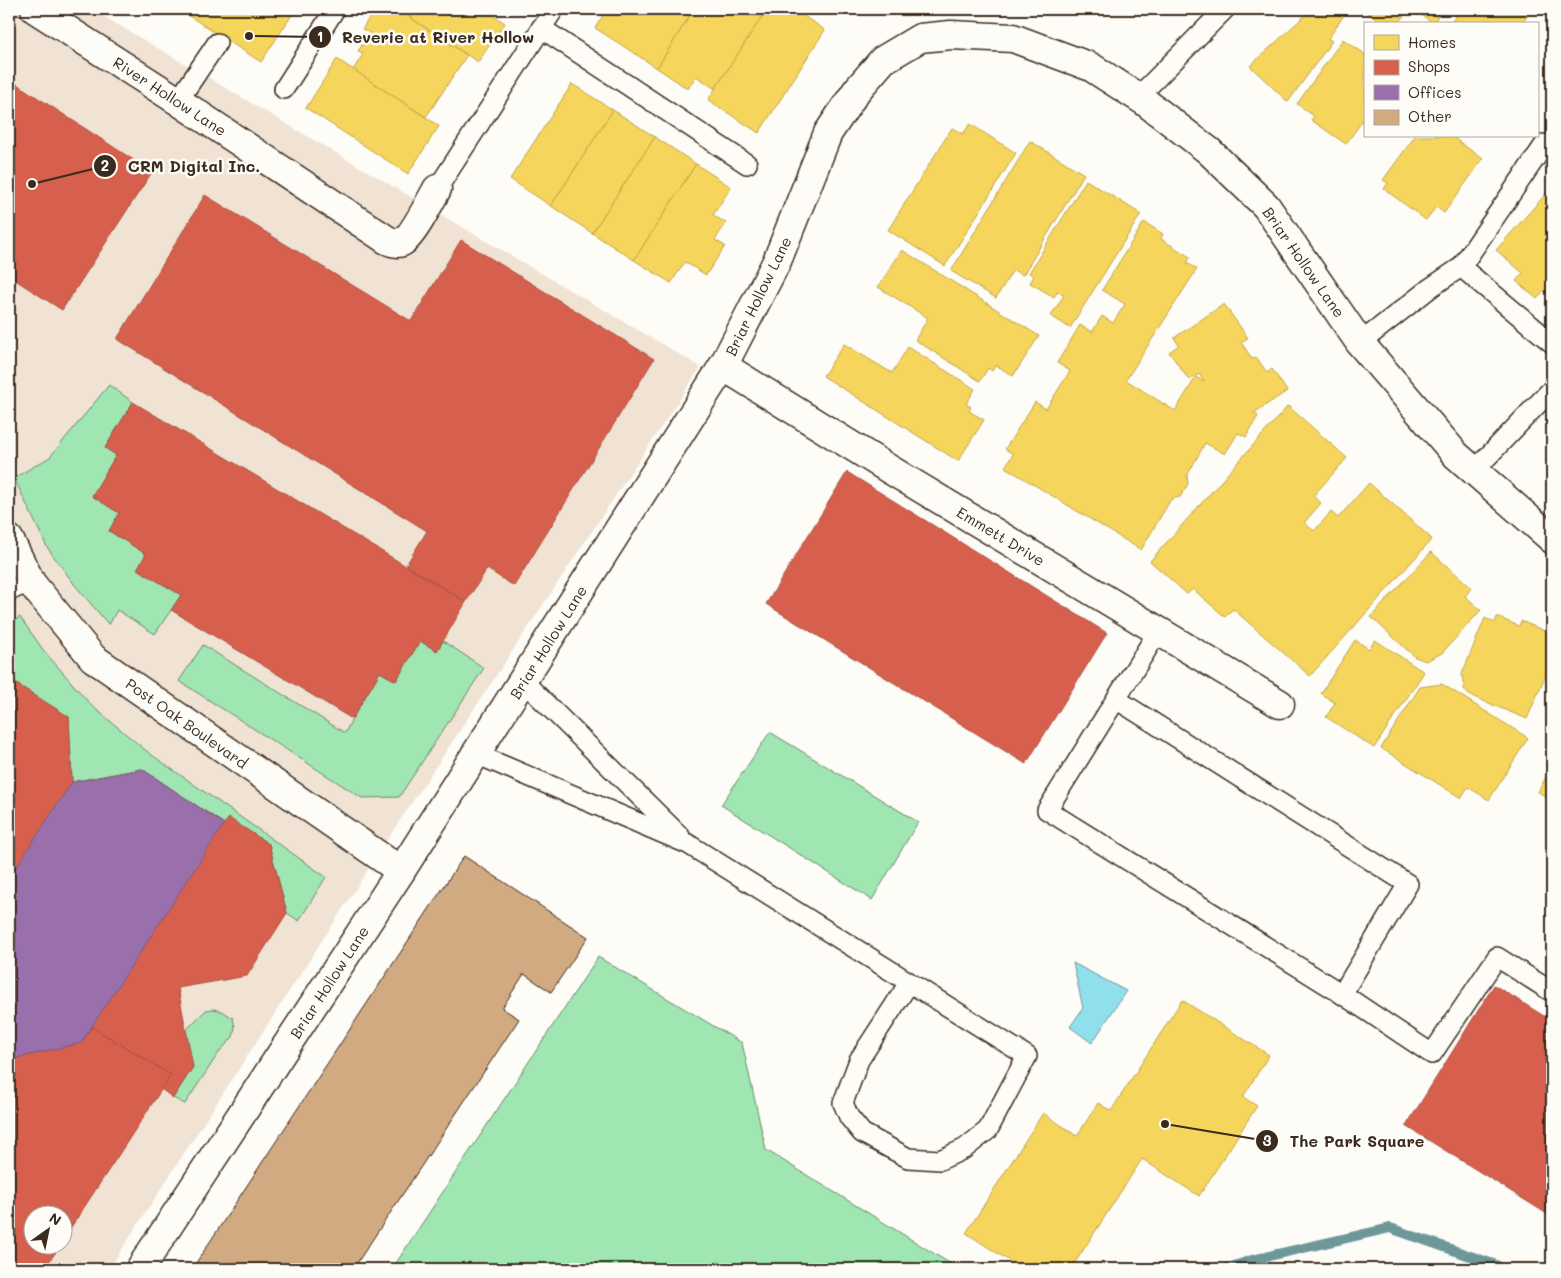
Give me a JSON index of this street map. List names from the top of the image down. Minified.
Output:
{"streets":{"street":["River Hollow Lane","Briar Hollow Lane","Emmett Drive","Post Oak Boulevard"]},"crossings":[["Briar Hollow Lane","Emmett Drive"],["Briar Hollow Lane","Post Oak Boulevard"]],"places":["Reverie at River Hollow","CRM Digital Inc.","The Park Square"],"legend":["Homes","Shops","Offices","Other"],"north":"top right"}
